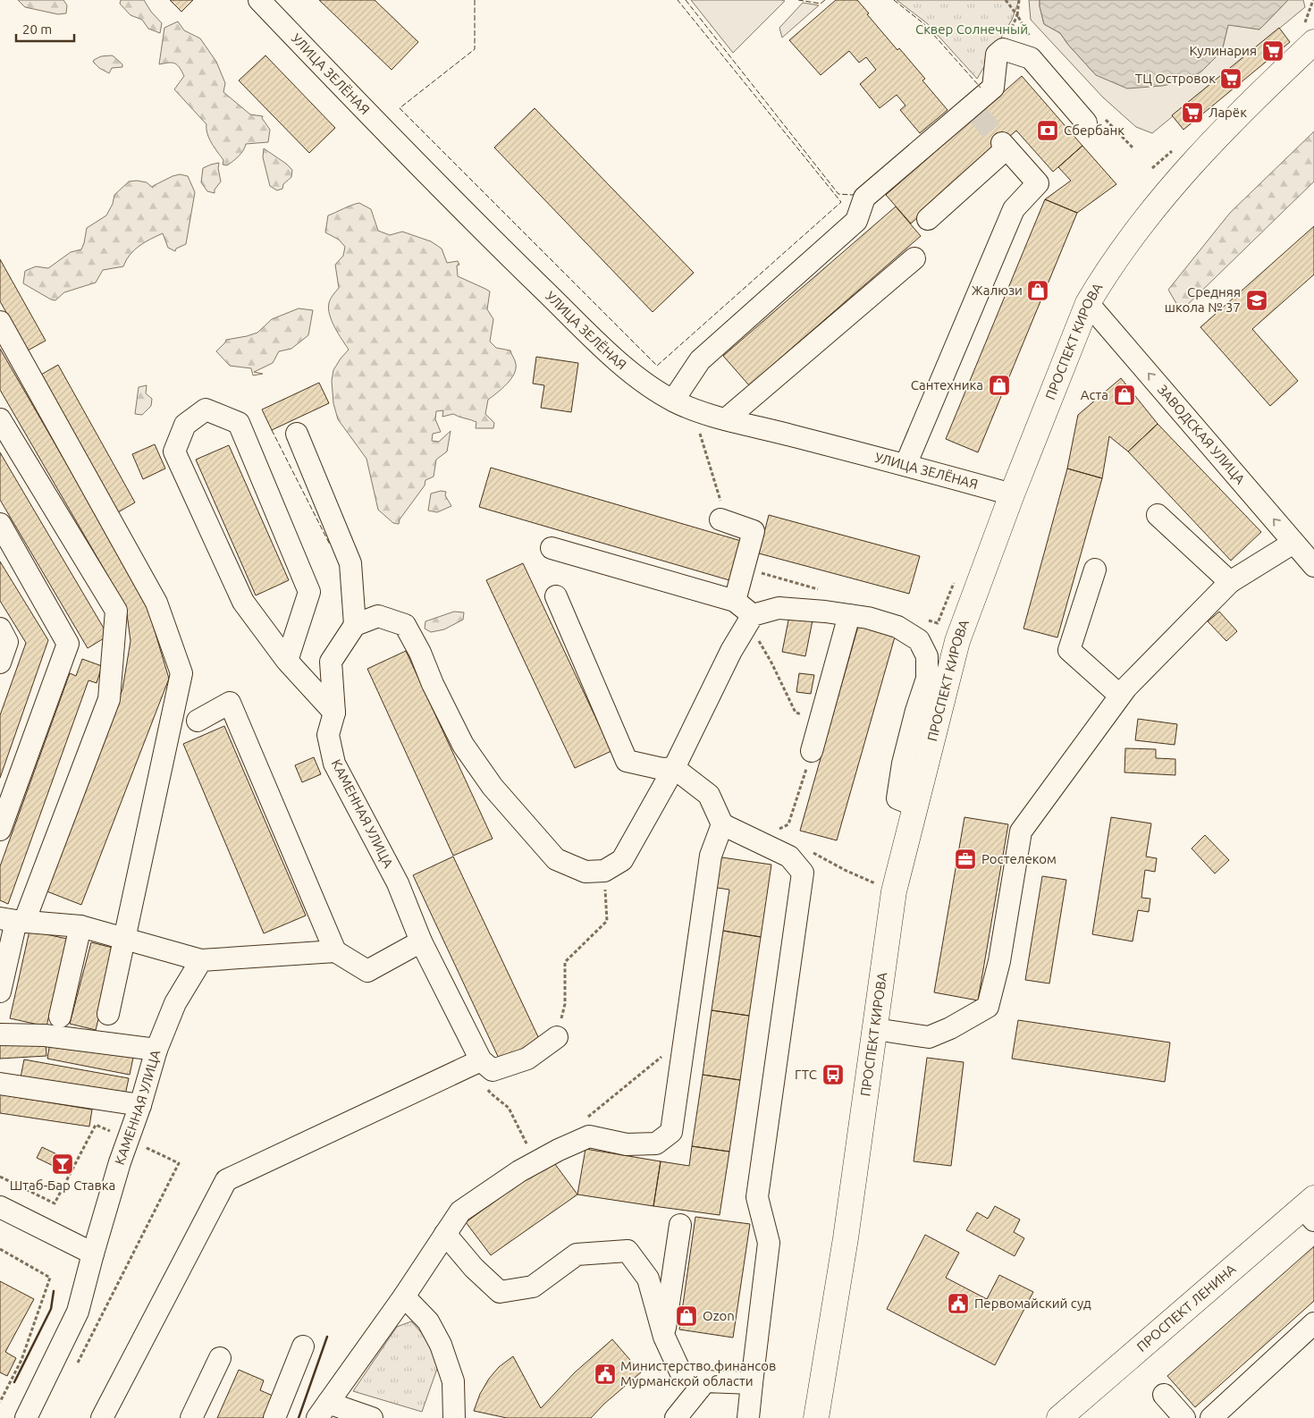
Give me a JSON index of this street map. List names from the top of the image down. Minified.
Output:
{"streets":{"main road":["ПРОСПЕКТ КИРОВА","ПРОСПЕКТ ЛЕНИНА"],"street":["УЛИЦА ЗЕЛЁНАЯ","ЗАВОДСКАЯ УЛИЦА","КАМЕННАЯ УЛИЦА"]},"crossings":[["УЛИЦА ЗЕЛЁНАЯ","ПРОСПЕКТ КИРОВА"],["ПРОСПЕКТ КИРОВА","ЗАВОДСКАЯ УЛИЦА"]],"parks":["Сквер Солнечный"],"places":{"supermarket":["Кулинария","ТЦ Островок","Ларёк"],"bank":["Сбербанк"],"shop":["Жалюзи","Сантехника","Аста","Ozon"],"school or university":["Средняя школа № 37"],"office":["Ростелеком"],"bus stop":["ГТС"],"bar":["Штаб-Бар Ставка"],"public building":["Первомайский суд","Министерство финансов Мурманской области"]},"scale_bar":"20 m"}
